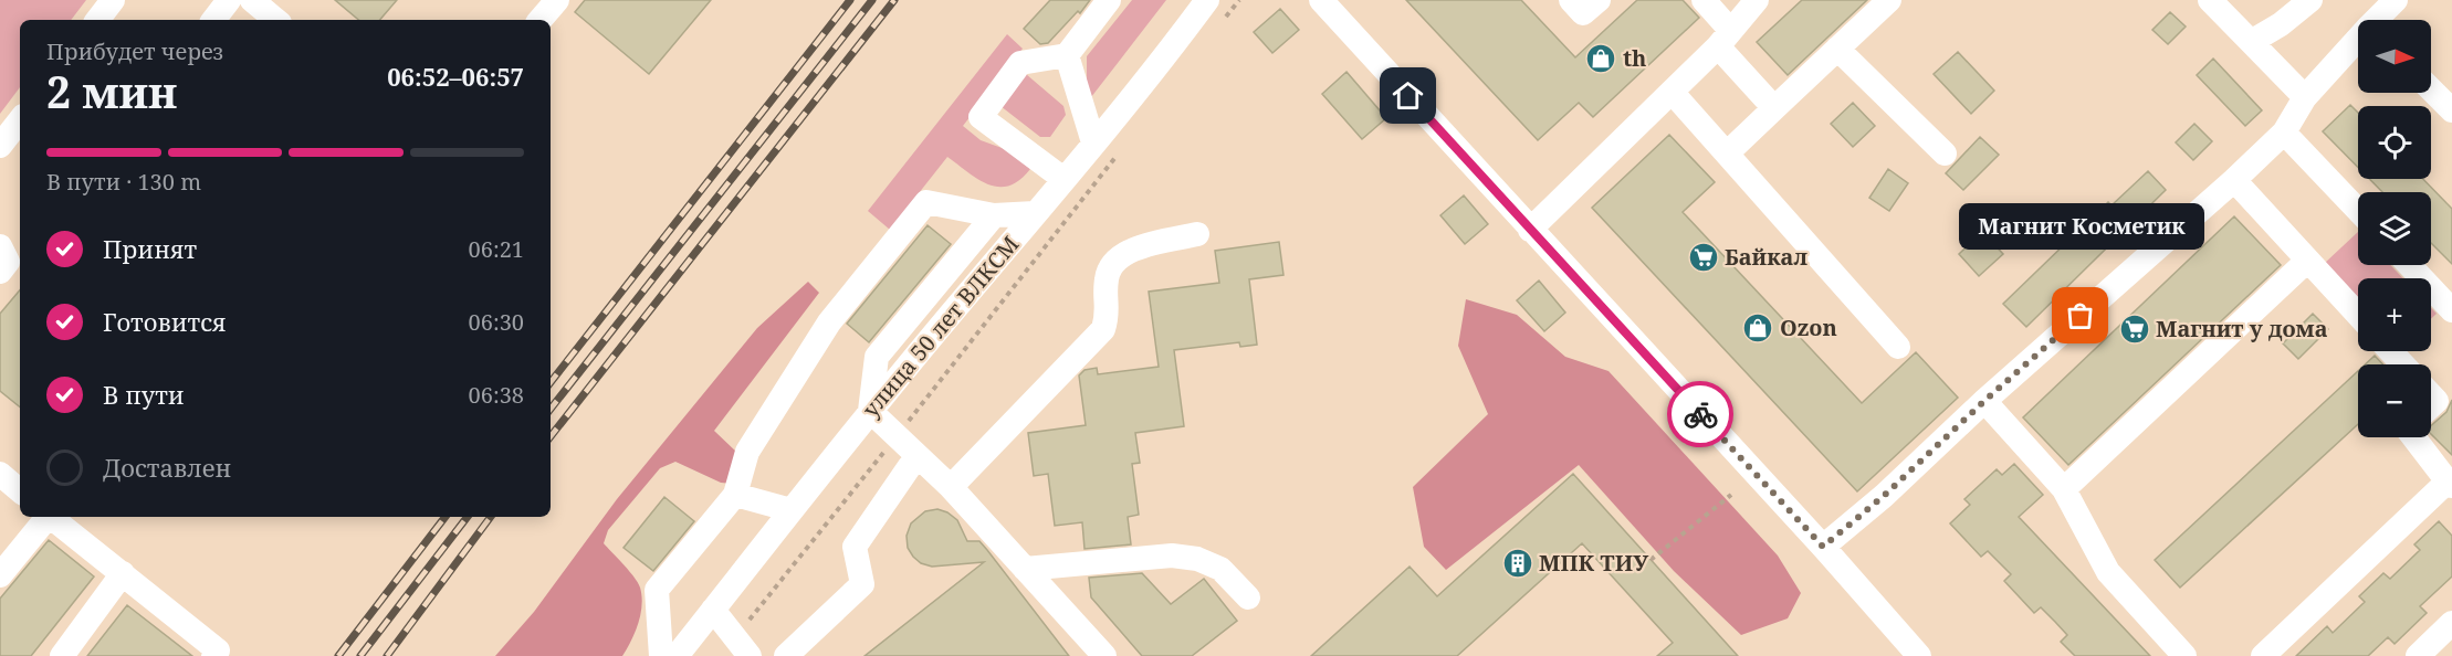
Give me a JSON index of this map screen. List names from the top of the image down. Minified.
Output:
{"streets":{"street":["улица 50 лет ВЛКСМ"]},"places":{"shop":["th","Ozon"],"supermarket":["Байкал","Магнит у дома"],"other":["Магнит Косметик"],"building":["МПК ТИУ"]},"north":"right","page":{"map_buttons":["+","−"],"heading":["2 мин","Прибудет через","06:52–06:57"],"bar":"В пути · 130 m","bubble":"Магнит Косметик","list":[["Принят","06:21"],["Готовится","06:30"],["В пути","06:38"],"Доставлен"]}}
